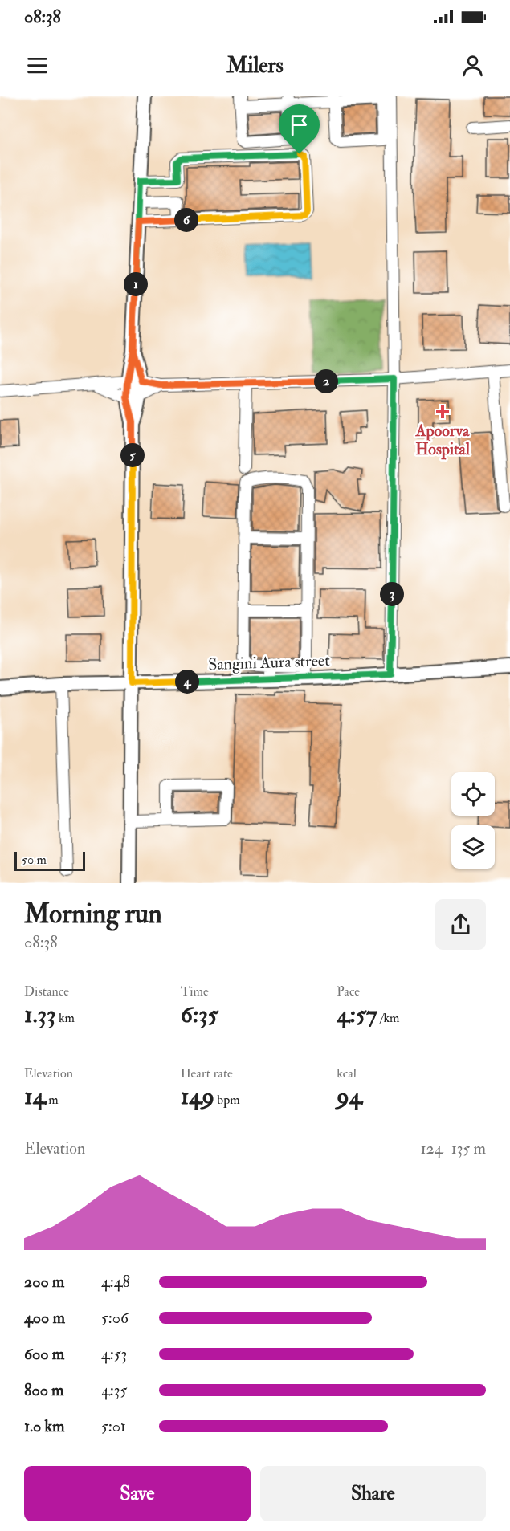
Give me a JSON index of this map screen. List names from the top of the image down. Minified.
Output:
{"streets":{"street":["Sangini Aura street"]},"places":{"health":["Apoorva Hospital"]},"scale_bar":"50 m","page":{"status":"08:38","header":"Milers","pins":["6","1","2","5","3","4"],"scale":"50 m","heading":["Morning run","08:38"],"stats":[["Distance","1.33 km"],["Time","6:35"],["Pace","4:57 /km"],["Elevation","14 m"],["Heart rate","149 bpm"],["kcal","94"]],"chart":["Elevation","124–135 m"],"list":[{"name":"200 m","note":"4:48"},{"name":"400 m","note":"5:06"},{"name":"600 m","note":"4:53"},{"name":"800 m","note":"4:35"},{"name":"1.0 km","note":"5:01"}],"buttons":["Save","Share"]}}
